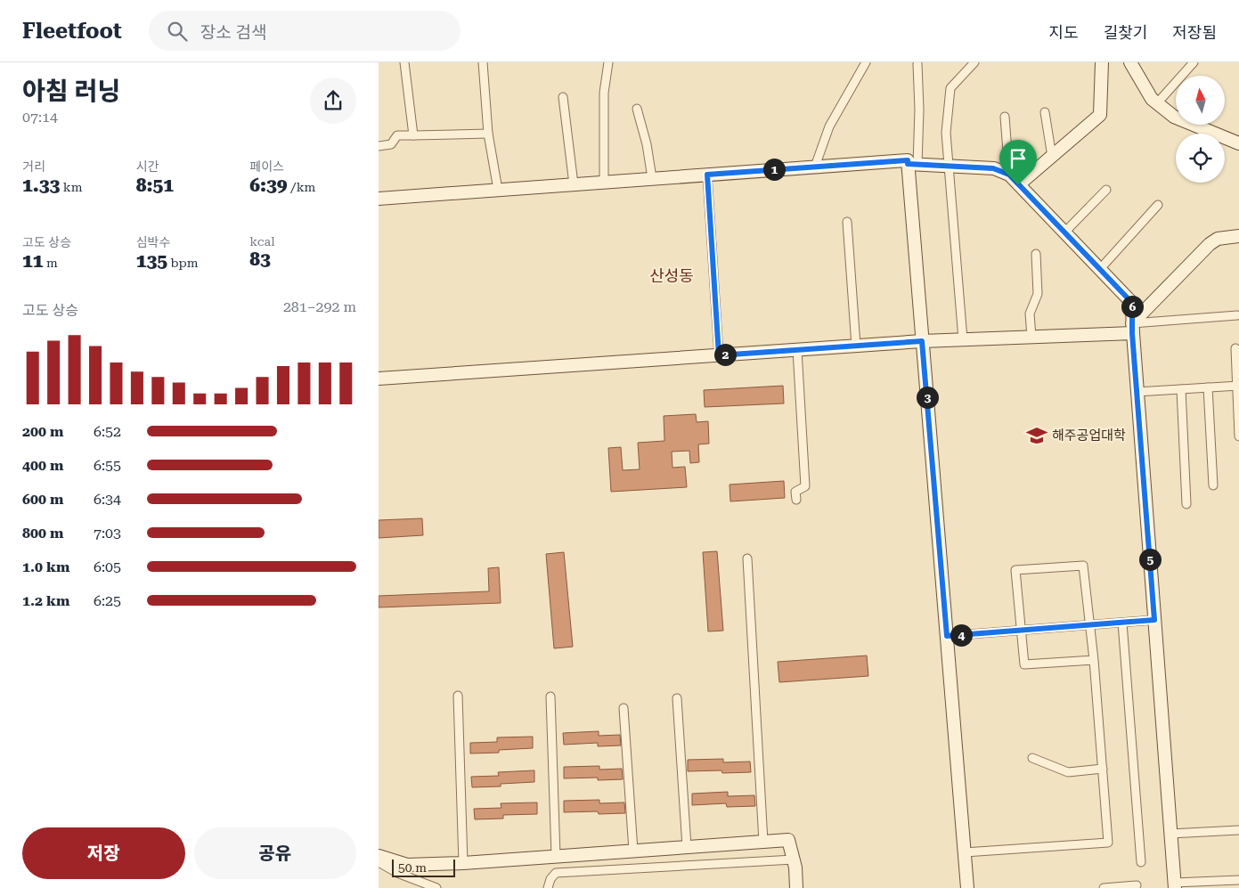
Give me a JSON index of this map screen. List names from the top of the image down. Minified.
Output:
{"districts":["산성동"],"places":{"school or university":["해주공업대학"]},"scale_bar":"50 m","north":"top","page":{"header":"Fleetfoot","search":"장소 검색","nav":["지도","길찾기","저장됨"],"heading":["아침 러닝","07:14"],"stats":[["거리","1.33 km"],["시간","8:51"],["페이스","6:39 /km"],["고도 상승","11 m"],["심박수","135 bpm"],["kcal","83"]],"pins":["1","6","2","3","5","4"],"chart":["고도 상승","281–292 m"],"list":[{"name":"200 m","note":"6:52"},{"name":"400 m","note":"6:55"},{"name":"600 m","note":"6:34"},{"name":"800 m","note":"7:03"},{"name":"1.0 km","note":"6:05"},{"name":"1.2 km","note":"6:25"}],"buttons":["저장","공유"],"scale":"50 m"}}
